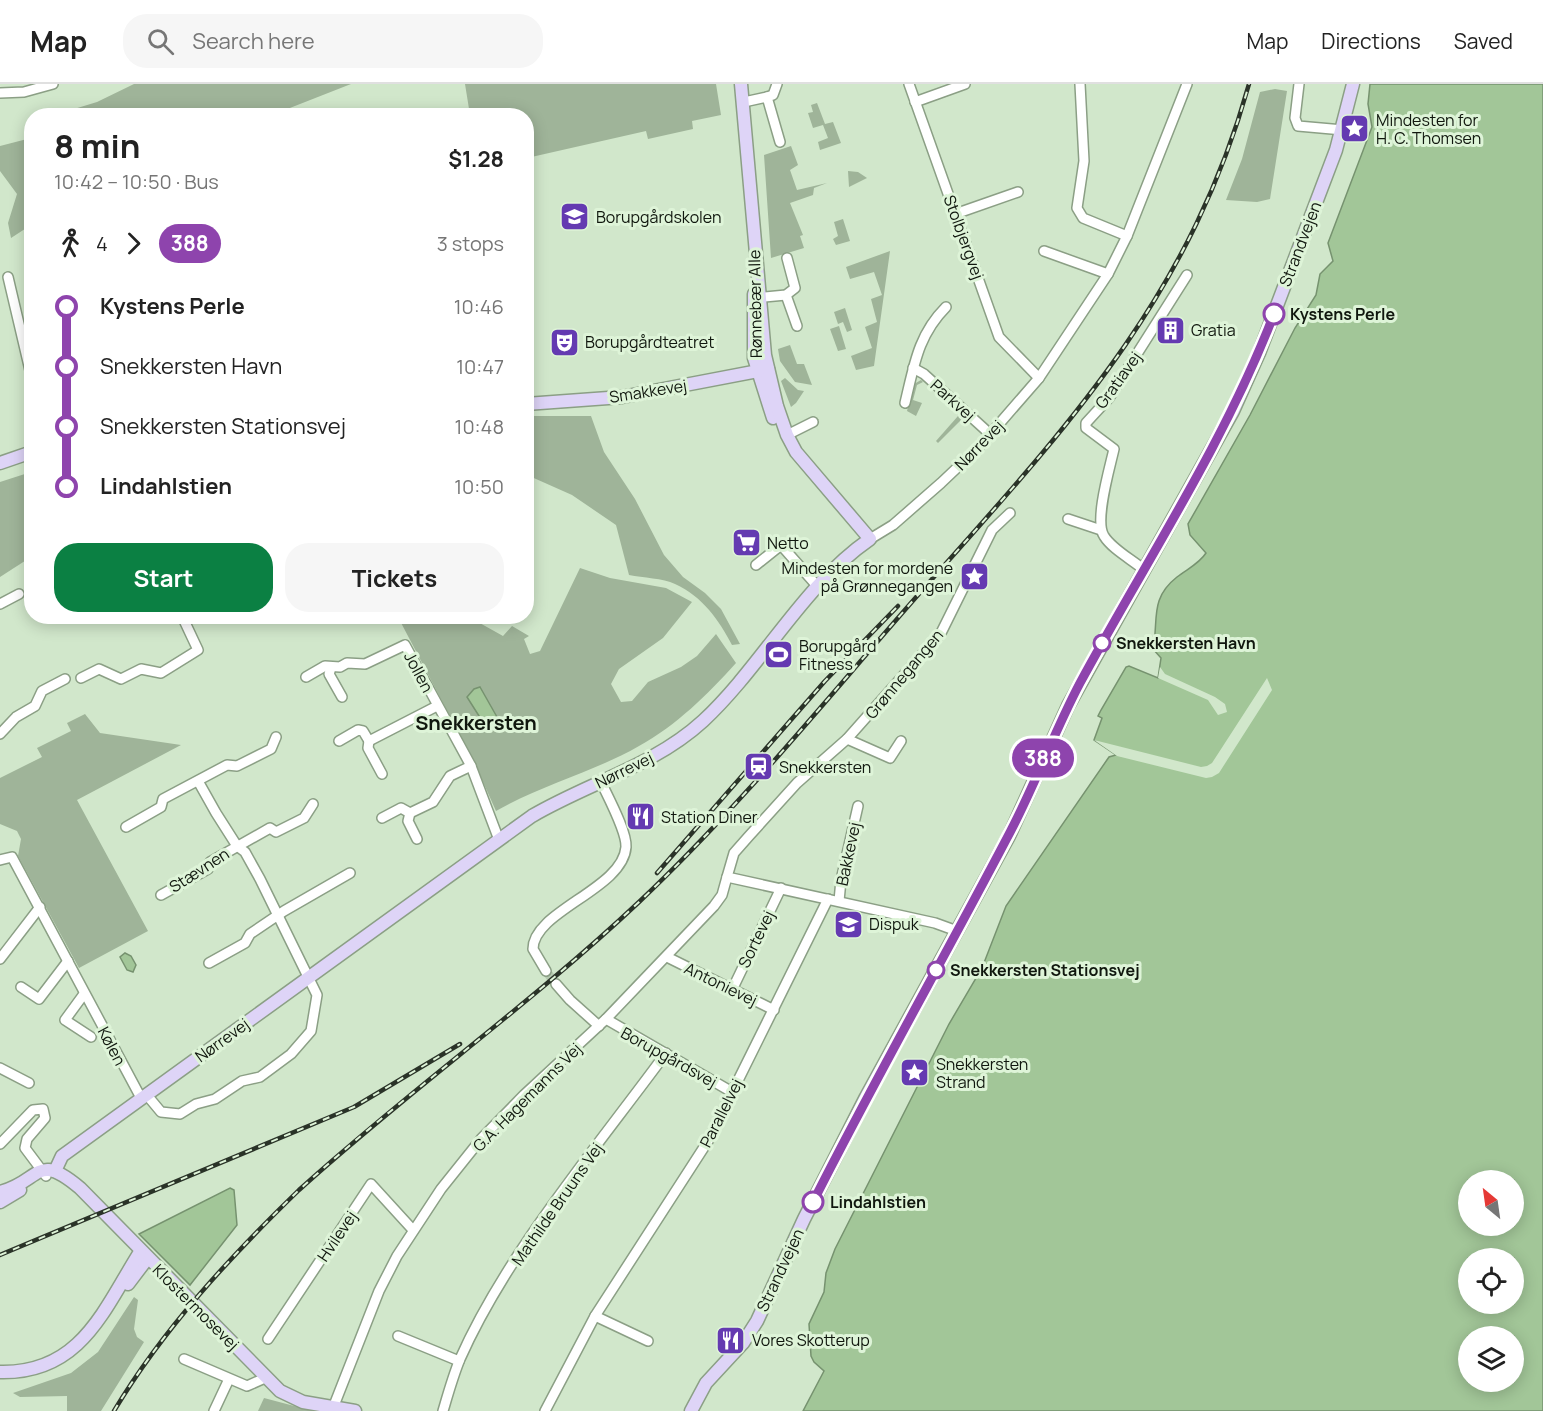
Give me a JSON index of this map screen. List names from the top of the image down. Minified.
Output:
{"streets":{"main road":["Strandvejen","Rønnebær Alle","Smakkevej","Nørrevej","Klostermosevej"],"street":["Stolbjergvej","Gratiavej","Parkvej","Jollen","Grønnegangen","Bakkevej","Stævnen","Sortevej","Antonievej","Kølen","Borupgårdsvej","G.A. Hagemanns Vej","Parallelvej","Mathilde Bruuns Vej","Hvilevej"]},"crossings":[["Stolbjergvej","Nørrevej"],["Rønnebær Alle","Smakkevej"],["Rønnebær Alle","Nørrevej"],["Parkvej","Nørrevej"],["Nørrevej","Jollen"],["Nørrevej","Stævnen"],["Nørrevej","Kølen"],["Nørrevej","Klostermosevej"],["Grønnegangen","G.A. Hagemanns Vej"],["Stævnen","Kølen"],["Sortevej","Antonievej"],["Antonievej","G.A. Hagemanns Vej"],["Antonievej","Parallelvej"],["Borupgårdsvej","G.A. Hagemanns Vej"],["Borupgårdsvej","Parallelvej"],["Borupgårdsvej","Mathilde Bruuns Vej"],["G.A. Hagemanns Vej","Hvilevej"],["G.A. Hagemanns Vej","Klostermosevej"]],"districts":["Snekkersten"],"places":{"place":["Mindesten for H. C. Thomsen","Mindesten for mordene på Grønnegangen","Snekkersten Strand"],"school or university":["Borupgårdskolen","Dispuk"],"other":["Kystens Perle","Snekkersten Havn","Snekkersten Stationsvej","Lindahlstien"],"building":["Gratia"],"theatre":["Borupgårdteatret"],"supermarket":["Netto"],"sports":["Borupgård Fitness"],"station":["Snekkersten"],"restaurant":["Station Diner","Vores Skotterup"]},"lines":["bus line 388"],"north":"top left","page":{"header":"Map","search":"Search here","nav":["Map","Directions","Saved"],"on_map":"388","heading":["8 min","10:42 – 10:50 · Bus","$1.28"],"legs":["4","388","3 stops"],"list":[{"name":"Kystens Perle","value":"10:46"},{"name":"Snekkersten Havn","value":"10:47"},{"name":"Snekkersten Stationsvej","value":"10:48"},{"name":"Lindahlstien","value":"10:50"}],"buttons":["Start","Tickets"]}}
